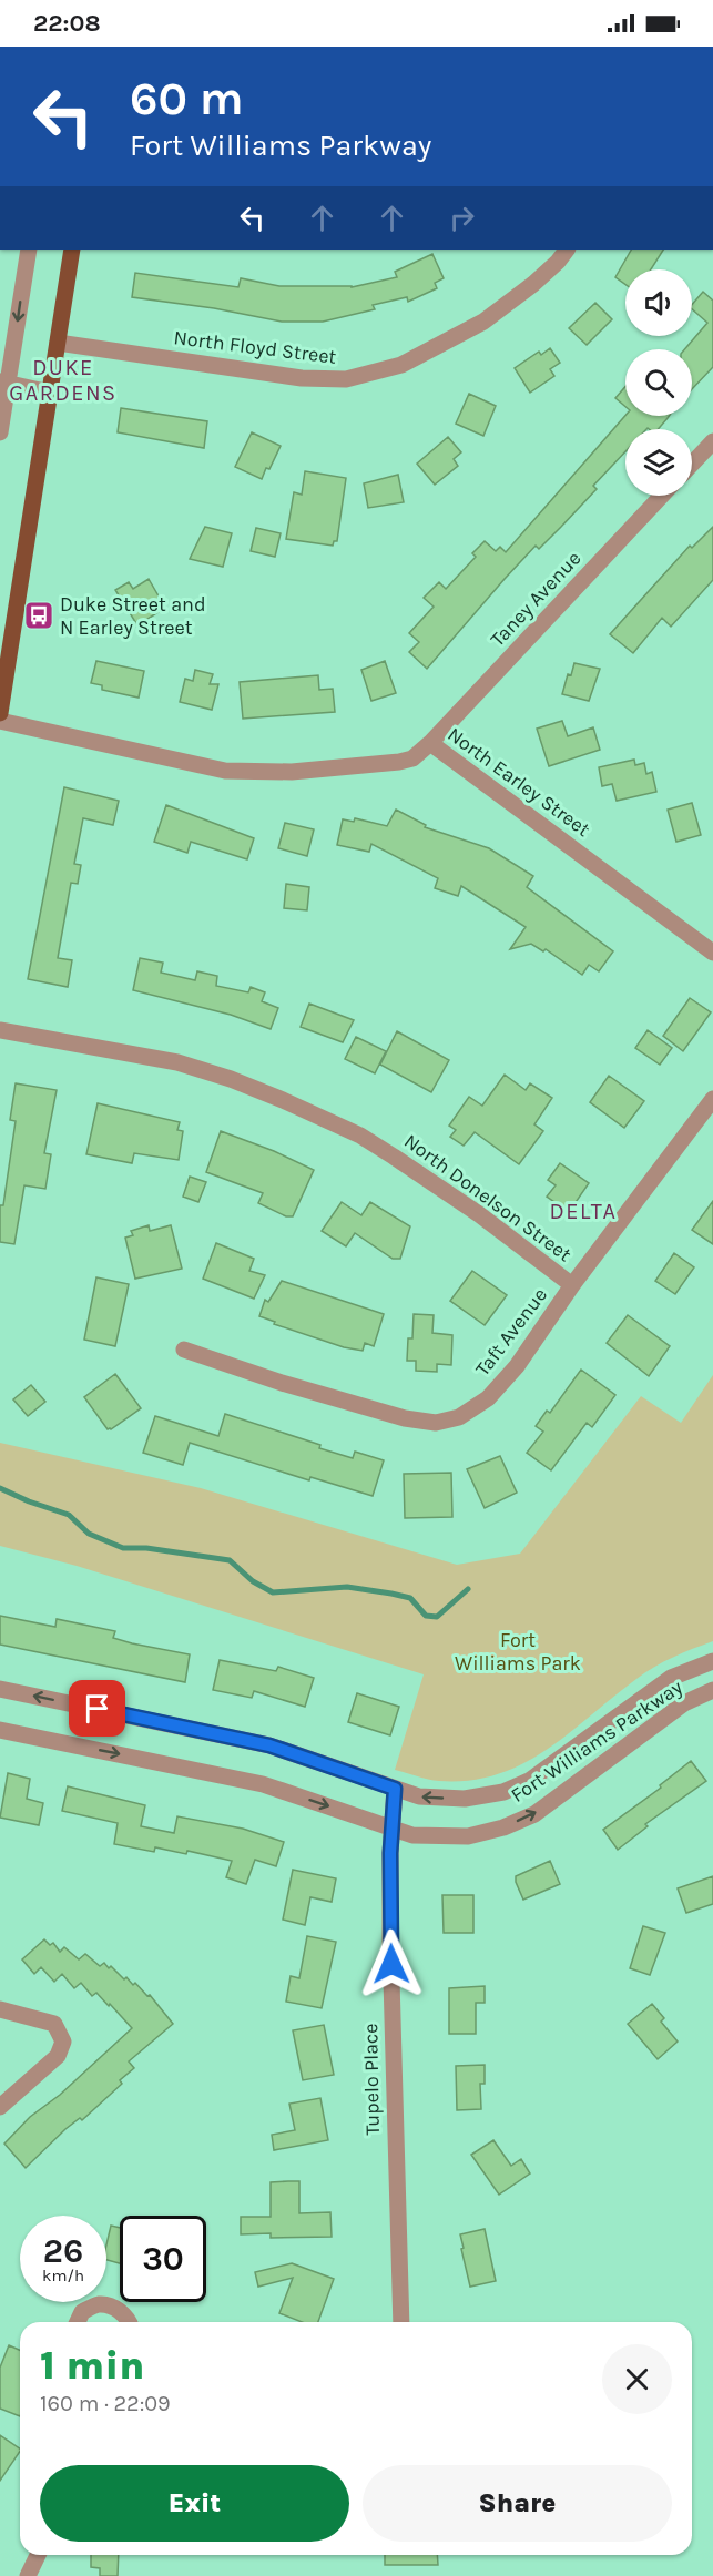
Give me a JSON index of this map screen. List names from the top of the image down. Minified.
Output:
{"streets":{"street":["North Floyd Street","Taney Avenue","North Earley Street","North Donelson Street","Taft Avenue","Fort Williams Parkway","Tupelo Place"]},"crossings":[["Taney Avenue","North Earley Street"],["North Donelson Street","Taft Avenue"],["Fort Williams Parkway","Tupelo Place"]],"districts":["DUKE GARDENS","DELTA"],"parks":["Fort Williams Park"],"places":{"bus stop":["Duke Street and N Earley Street"]},"page":{"status":"22:08","turn":["60 m","Fort Williams Parkway"],"speed":"26 km/h","limit":"30","heading":["1 min","160 m · 22:09"],"buttons":["Exit","Share"]}}
